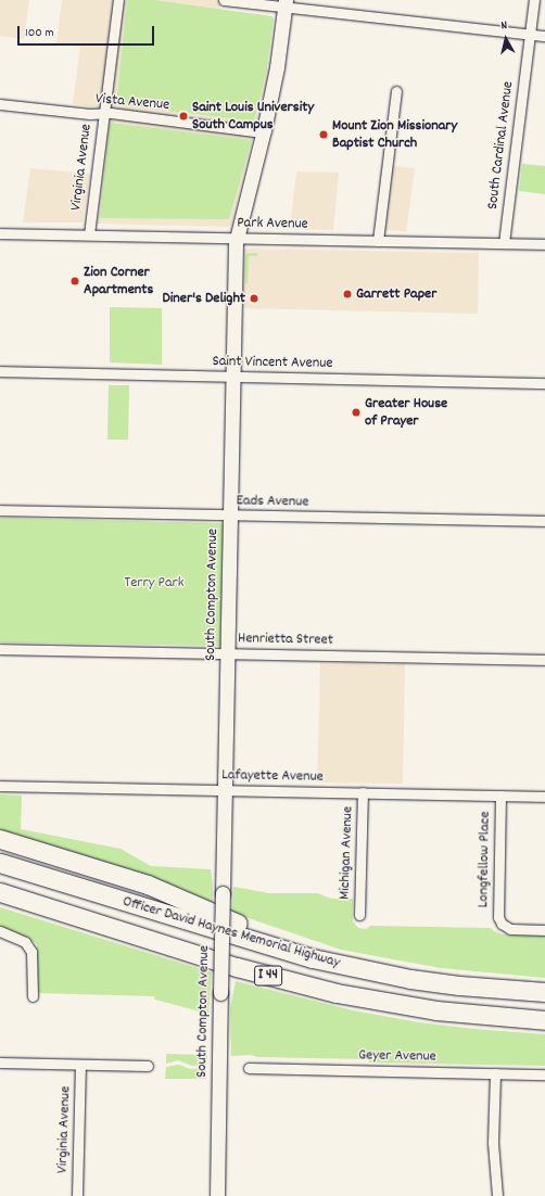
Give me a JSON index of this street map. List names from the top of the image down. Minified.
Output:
{"streets":{"highway":["Officer David Haynes Memorial Highway","I 44"],"main road":["South Compton Avenue"],"street":["Vista Avenue","South Cardinal Avenue","Virginia Avenue","Park Avenue","Saint Vincent Avenue","Eads Avenue","Henrietta Street","Lafayette Avenue","Michigan Avenue","Longfellow Place","Geyer Avenue"]},"crossings":[["Vista Avenue","Virginia Avenue"],["Vista Avenue","South Compton Avenue"],["South Cardinal Avenue","Park Avenue"],["Virginia Avenue","Park Avenue"],["Park Avenue","South Compton Avenue"],["Saint Vincent Avenue","South Compton Avenue"],["Eads Avenue","South Compton Avenue"],["South Compton Avenue","Henrietta Street"],["South Compton Avenue","Lafayette Avenue"],["Lafayette Avenue","Michigan Avenue"],["Lafayette Avenue","Longfellow Place"]],"parks":["Terry Park"],"places":["Saint Louis University South Campus","Mount Zion Missionary Baptist Church","Zion Corner Apartments","Garrett Paper","Diner's Delight","Greater House of Prayer"],"scale_bar":"100 m","north":"top"}
